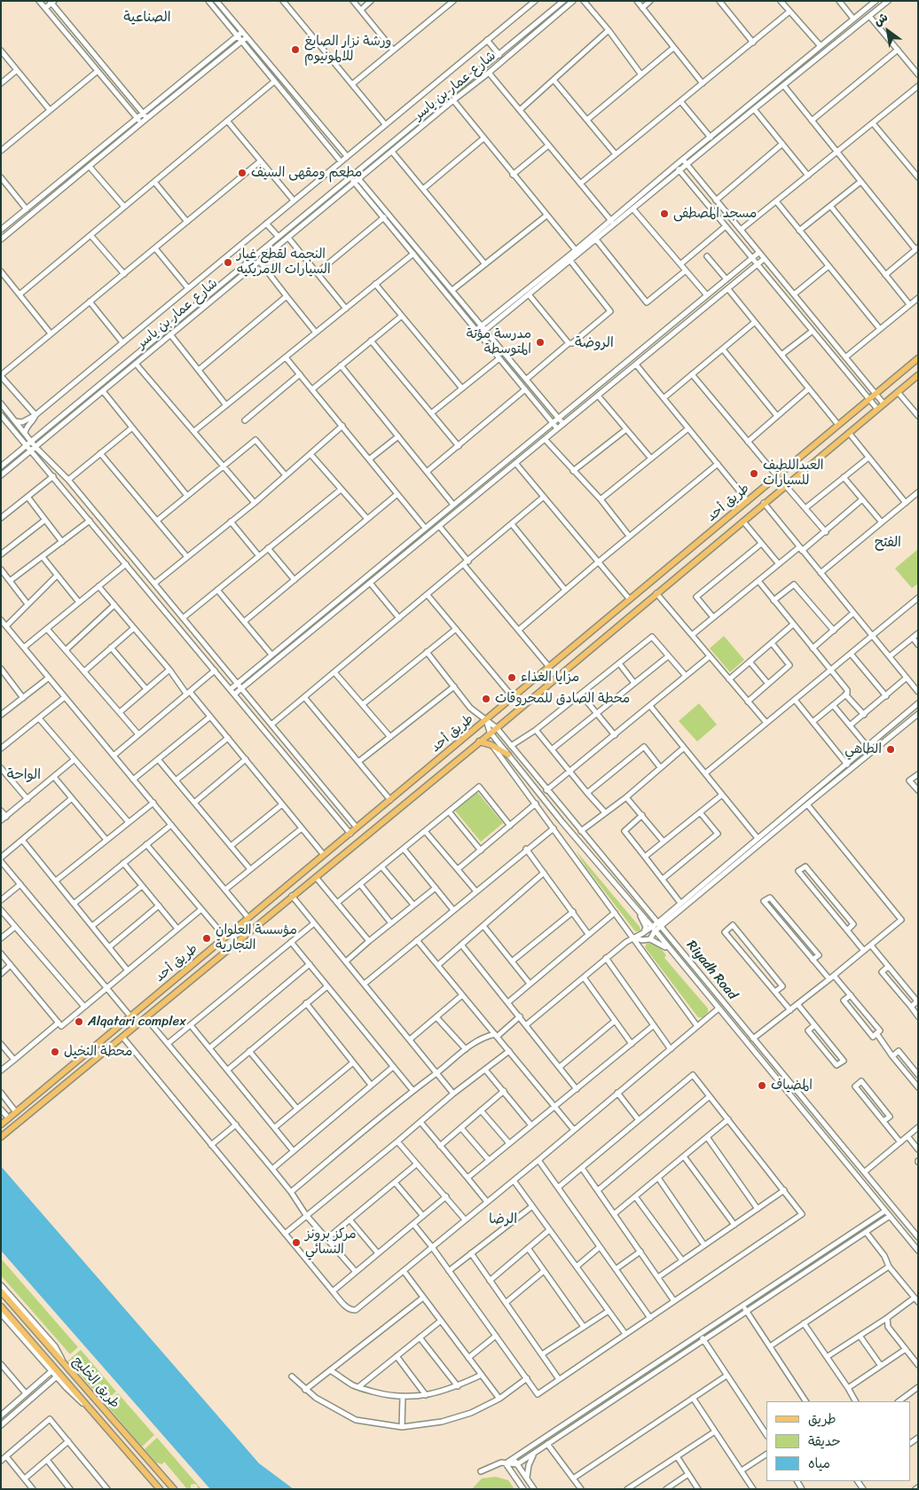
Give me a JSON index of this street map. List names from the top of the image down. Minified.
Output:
{"streets":{"main road":["طريق أحد","طريق الخليج"],"street":["شارع عمار بن ياسر","Riyadh Road"]},"crossings":[["طريق أحد","Riyadh Road"]],"districts":["الصناعية","الروضة","الفتح","الواحة","الرضا"],"places":["ورشة نزار الصايغ للالمونيوم","مطعم ومقهى السيف","مسجد المصطفى","النجمه لقطع غيار السيارات الامريكيه","مدرسة مؤتة المتوسطة","العبداللطيف للسيارات","مزايا الغذاء","محطة الصادق للمحروقات","الطاهي","مؤسسة العلوان التجارية","Alqatari complex","محطة النخيل","المضياف","مركز برونز النسائي"],"legend":["طريق","حديقة","مياه"],"north":"top left"}
